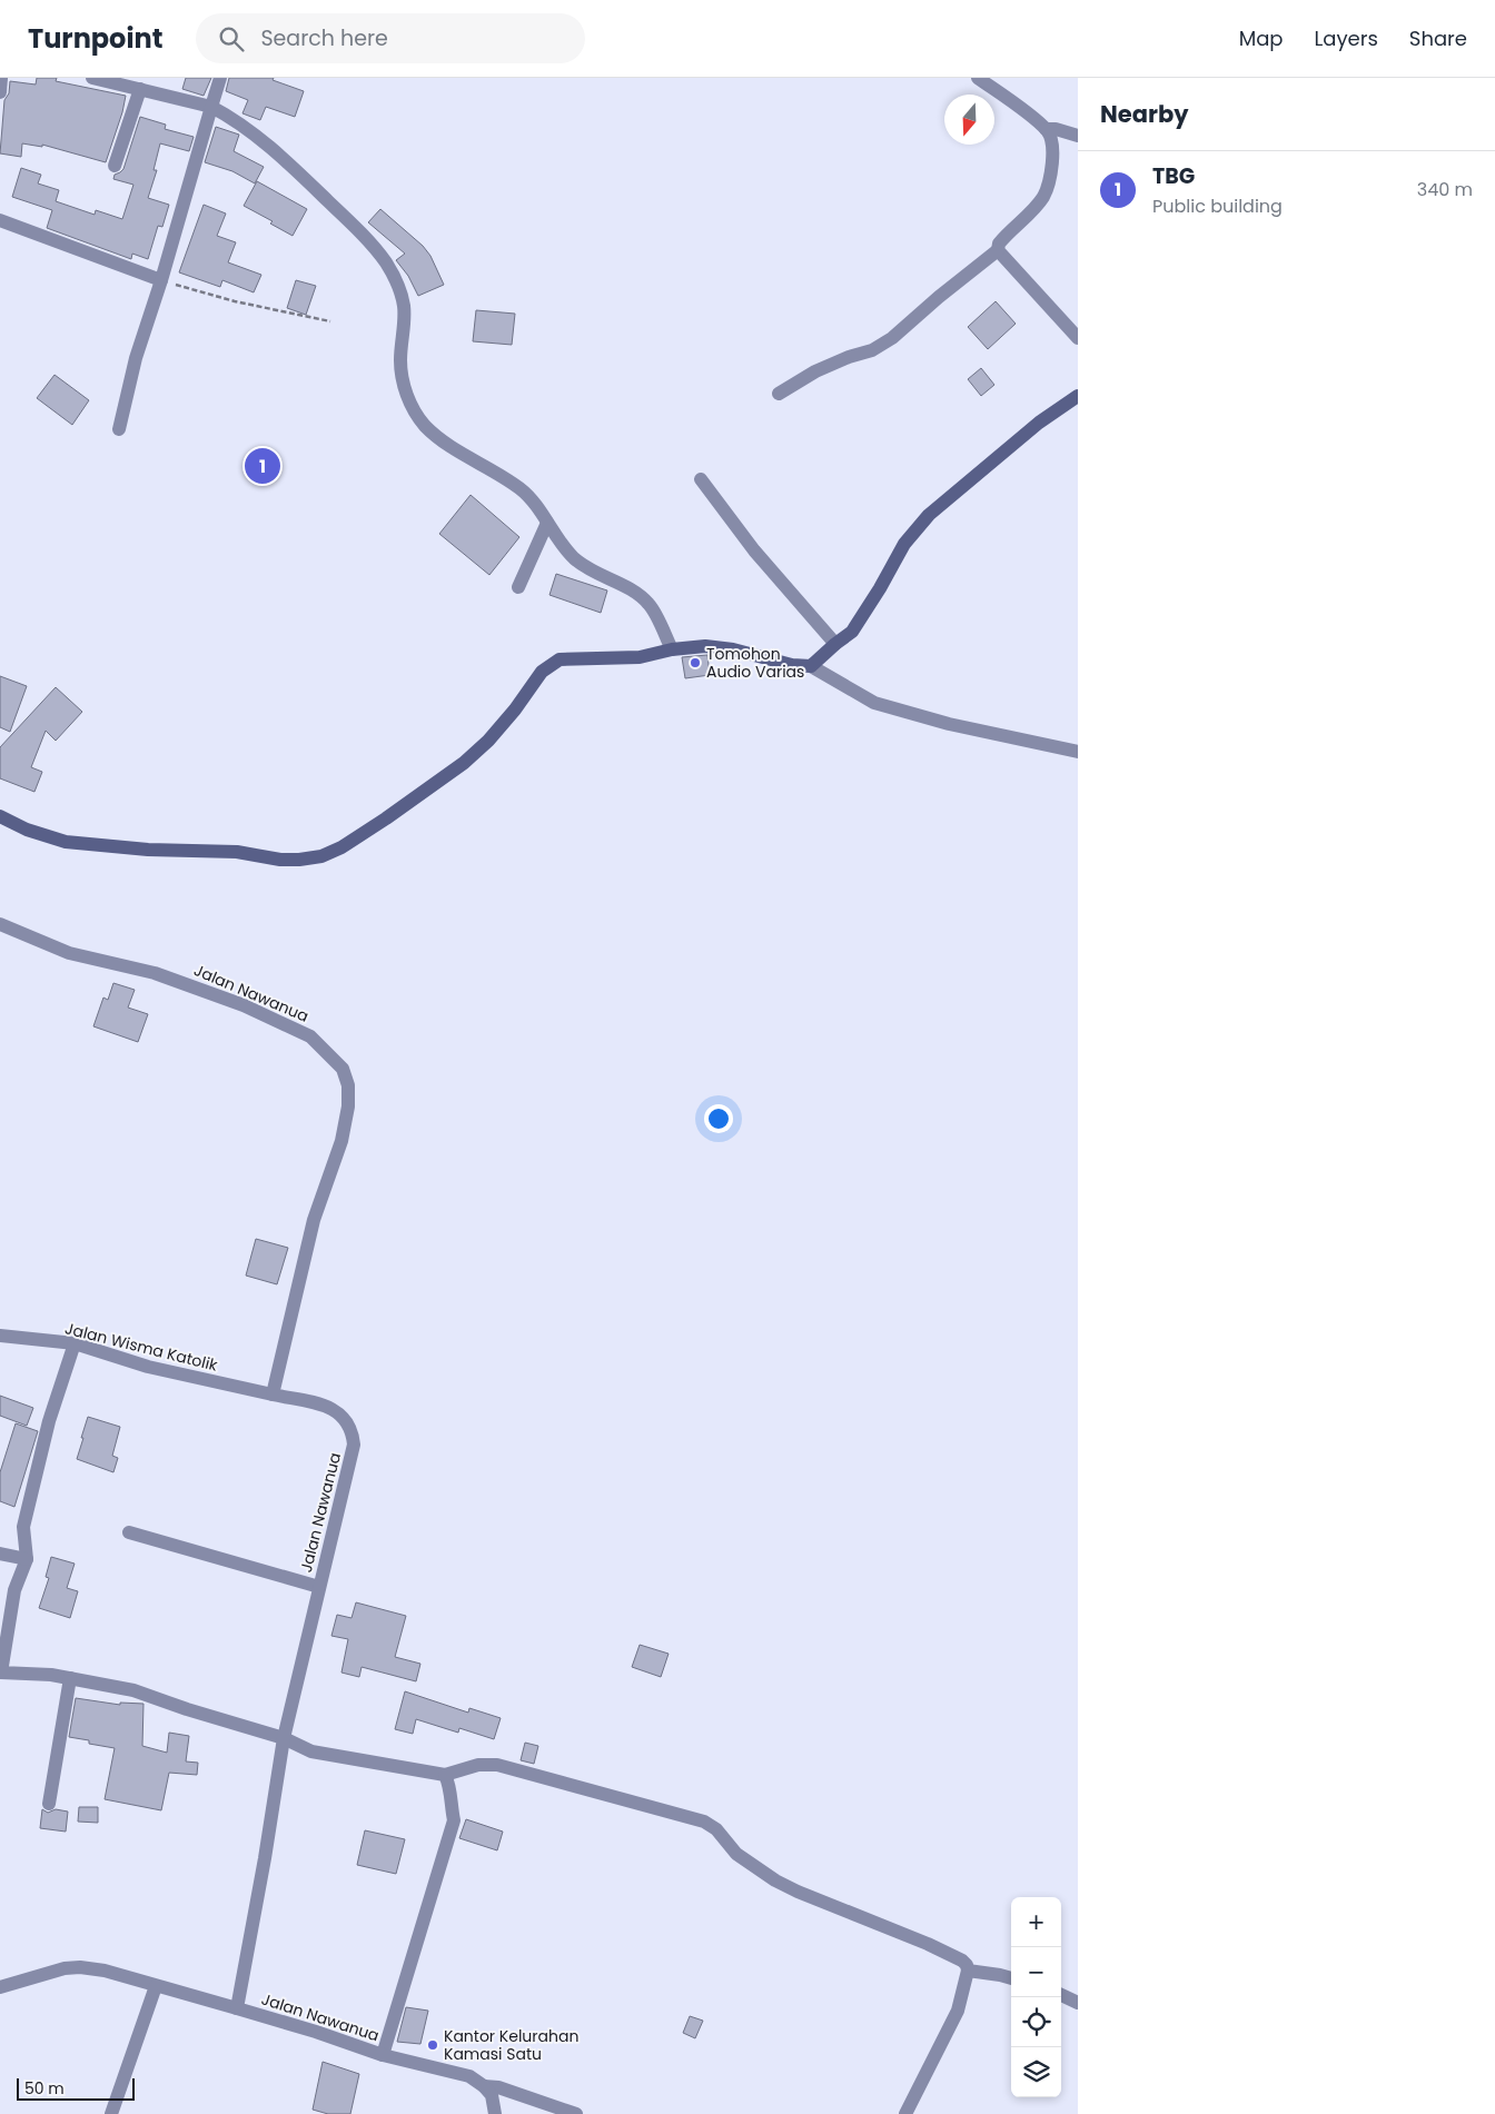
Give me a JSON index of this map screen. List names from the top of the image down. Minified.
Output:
{"streets":{"street":["Jalan Nawanua","Jalan Wisma Katolik"]},"crossings":[["Jalan Nawanua","Jalan Wisma Katolik"]],"places":["Tomohon Audio Varias","Kantor Kelurahan Kamasi Satu"],"scale_bar":"50 m","north":"bottom","page":{"header":"Turnpoint","search":"Search here","nav":["Map","Layers","Share"],"heading":"Nearby","list":[{"mark":"1","name":"TBG","note":"Public building","value":"340 m"}],"pins":"1","map_buttons":["+","−"],"scale":"50 m"}}
